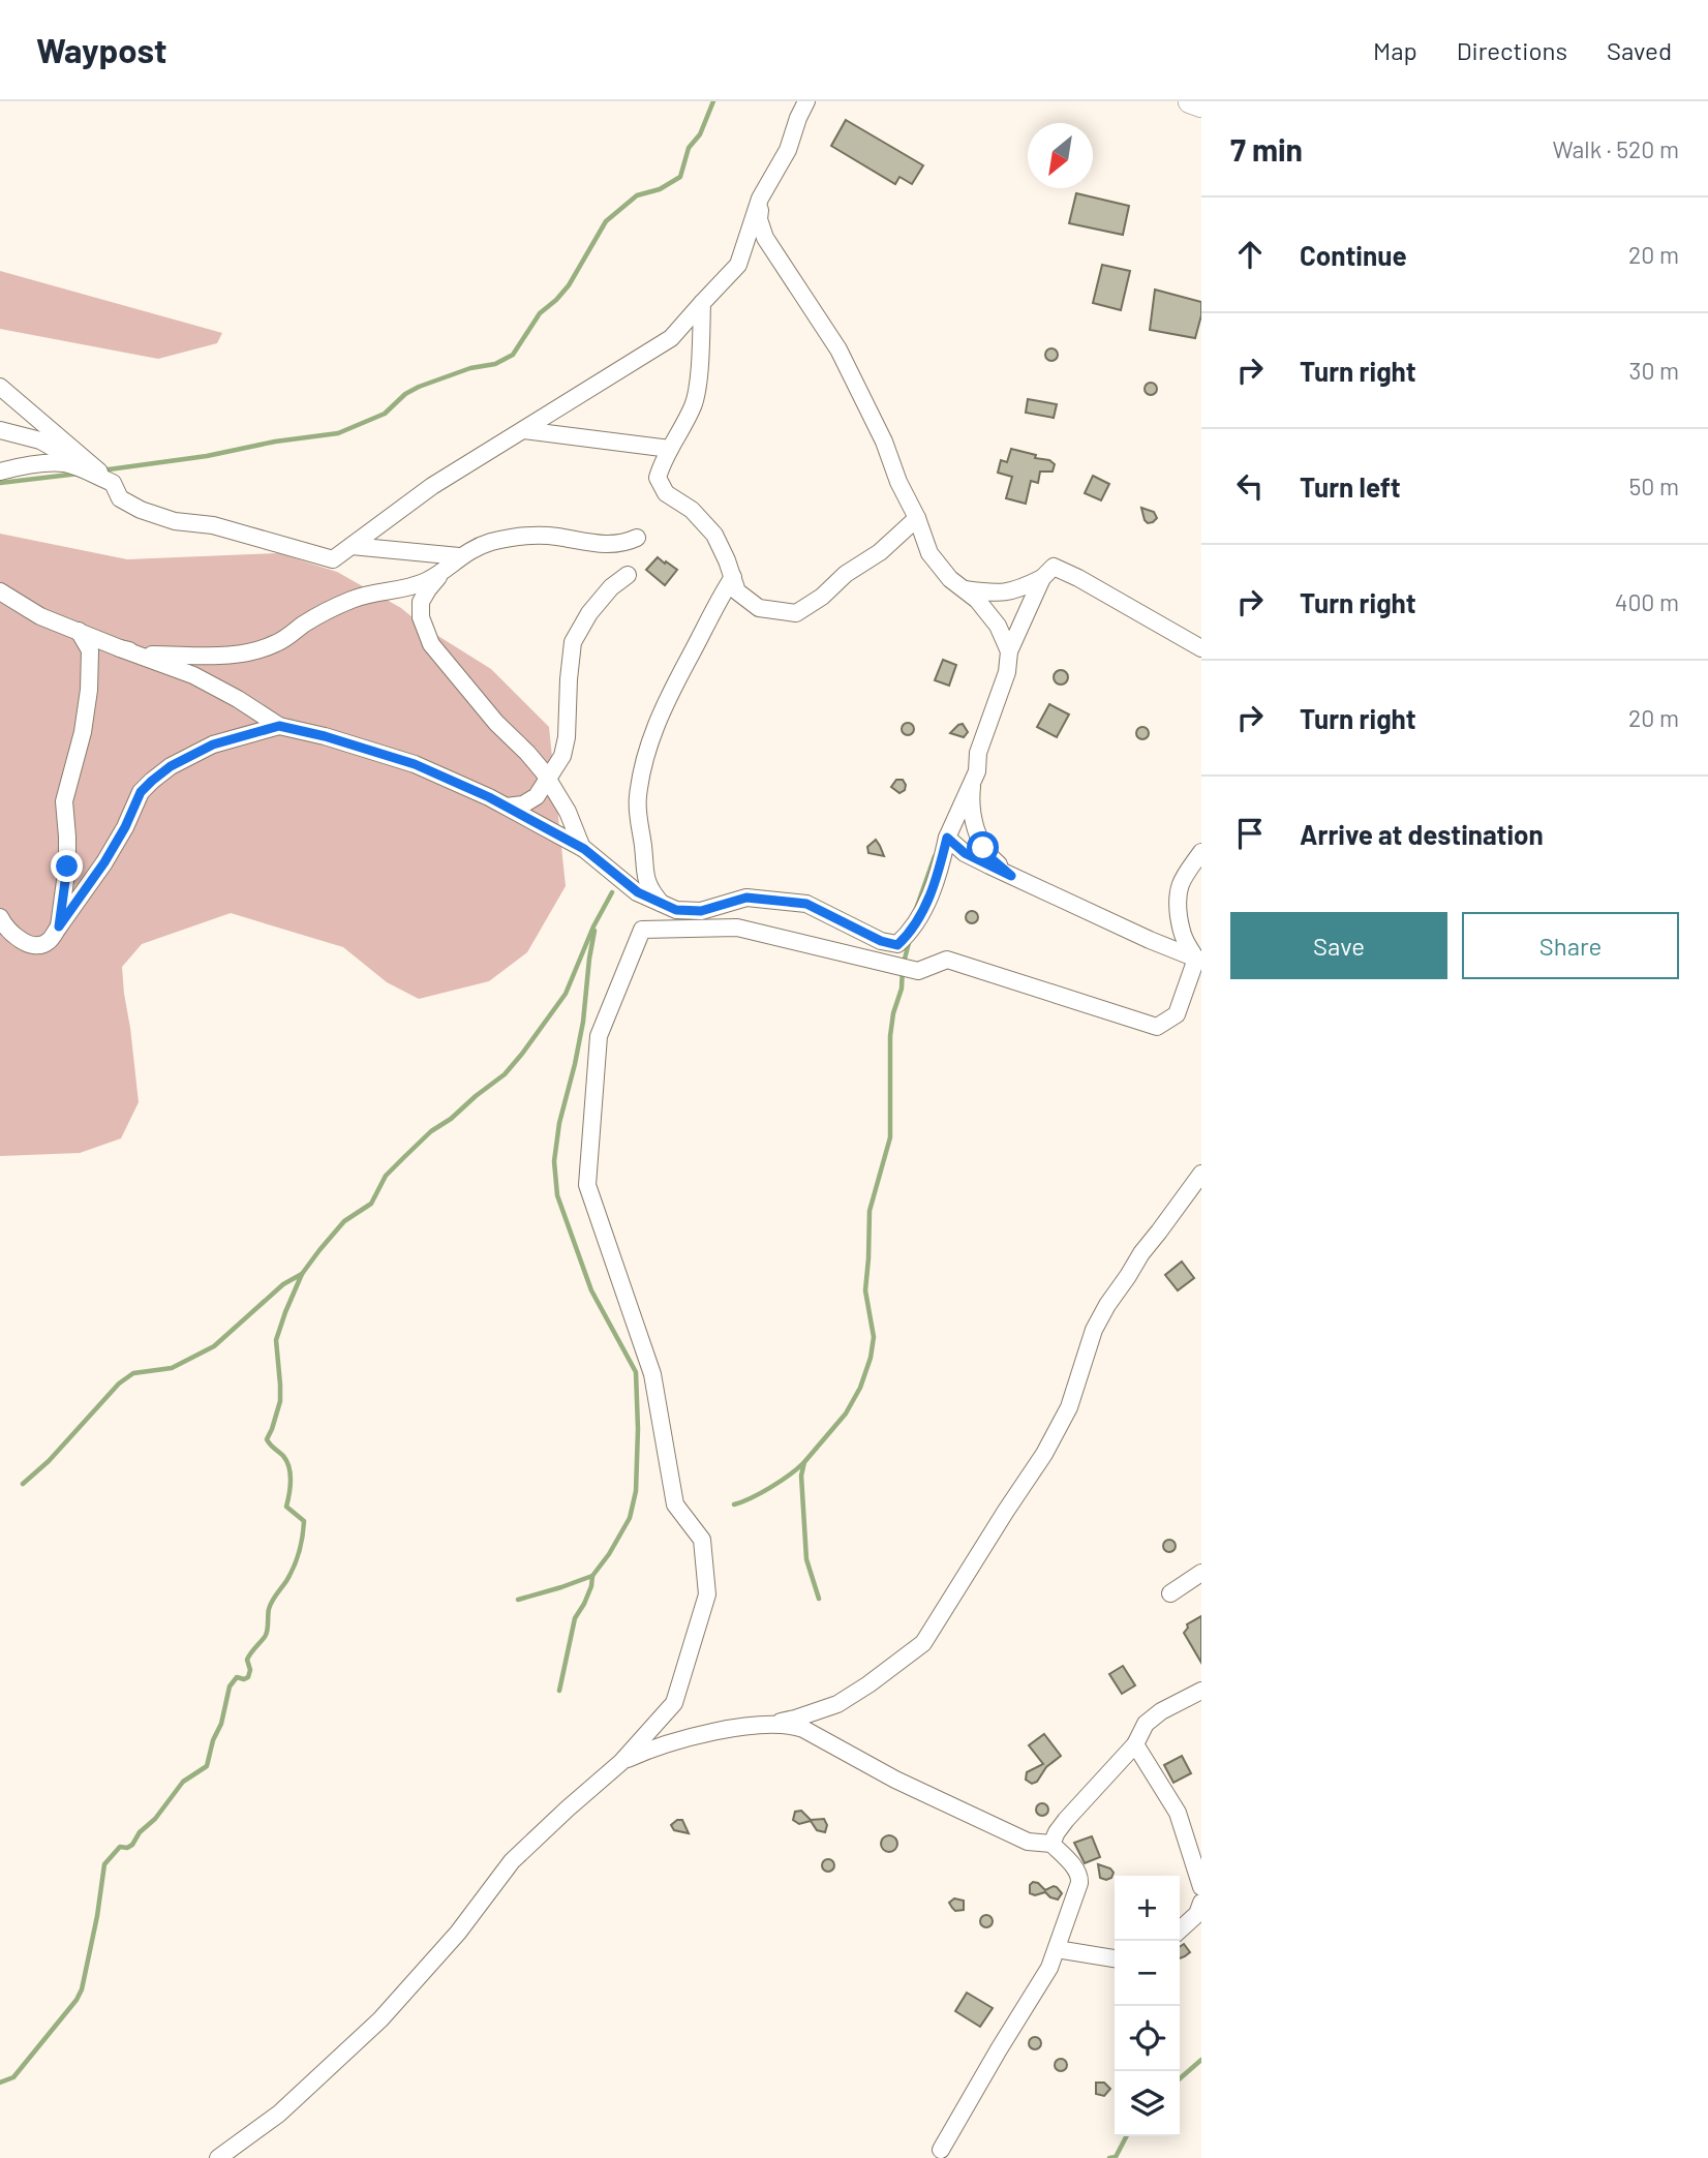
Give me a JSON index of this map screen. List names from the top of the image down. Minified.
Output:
{"north":"bottom left","page":{"header":"Waypost","nav":["Map","Directions","Saved"],"heading":["7 min","Walk · 520 m"],"list":[["Continue","20 m"],["Turn right","30 m"],["Turn left","50 m"],["Turn right","400 m"],["Turn right","20 m"],"Arrive at destination"],"buttons":["Save","Share"],"map_buttons":["+","−"]}}
